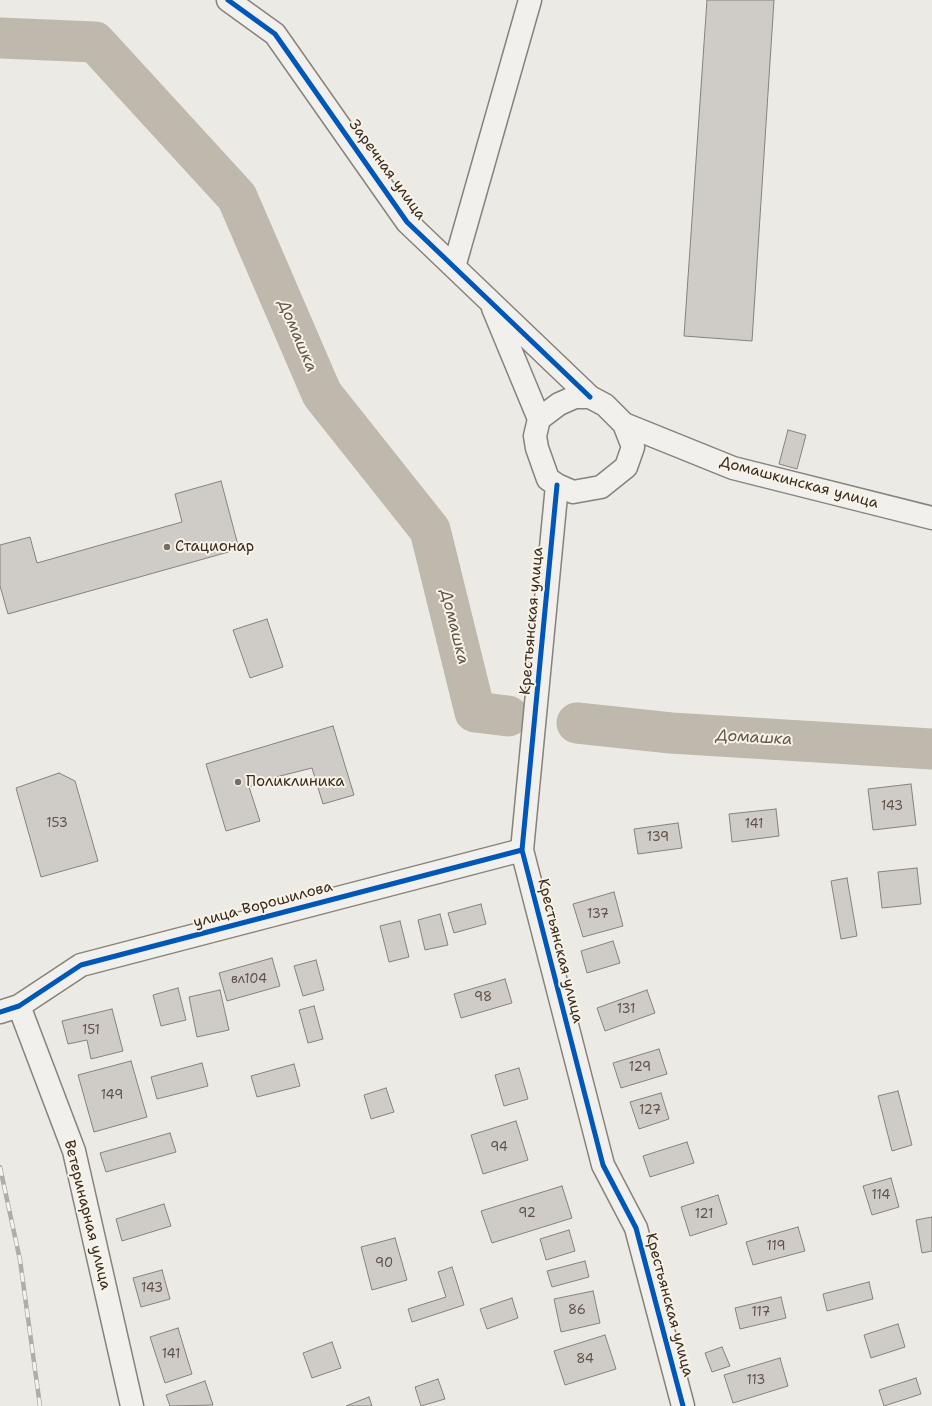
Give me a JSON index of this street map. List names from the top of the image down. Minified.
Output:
{"streets":{"street":["Заречная улица","Домашкинская улица","Крестьянская улица","улица Ворошилова","Ветеринарная улица"]},"crossings":[["Заречная улица","Домашкинская улица"],["Заречная улица","Крестьянская улица"],["Домашкинская улица","Крестьянская улица"],["Крестьянская улица","улица Ворошилова"],["улица Ворошилова","Ветеринарная улица"]],"water":["Домашка"],"places":["Стационар","Поликлиника"],"house_numbers":["143","153","141","139","137","вл104","98","131","151","129","149","127","94","114","92","121","119","90","143","86","117","141","84","113"]}
